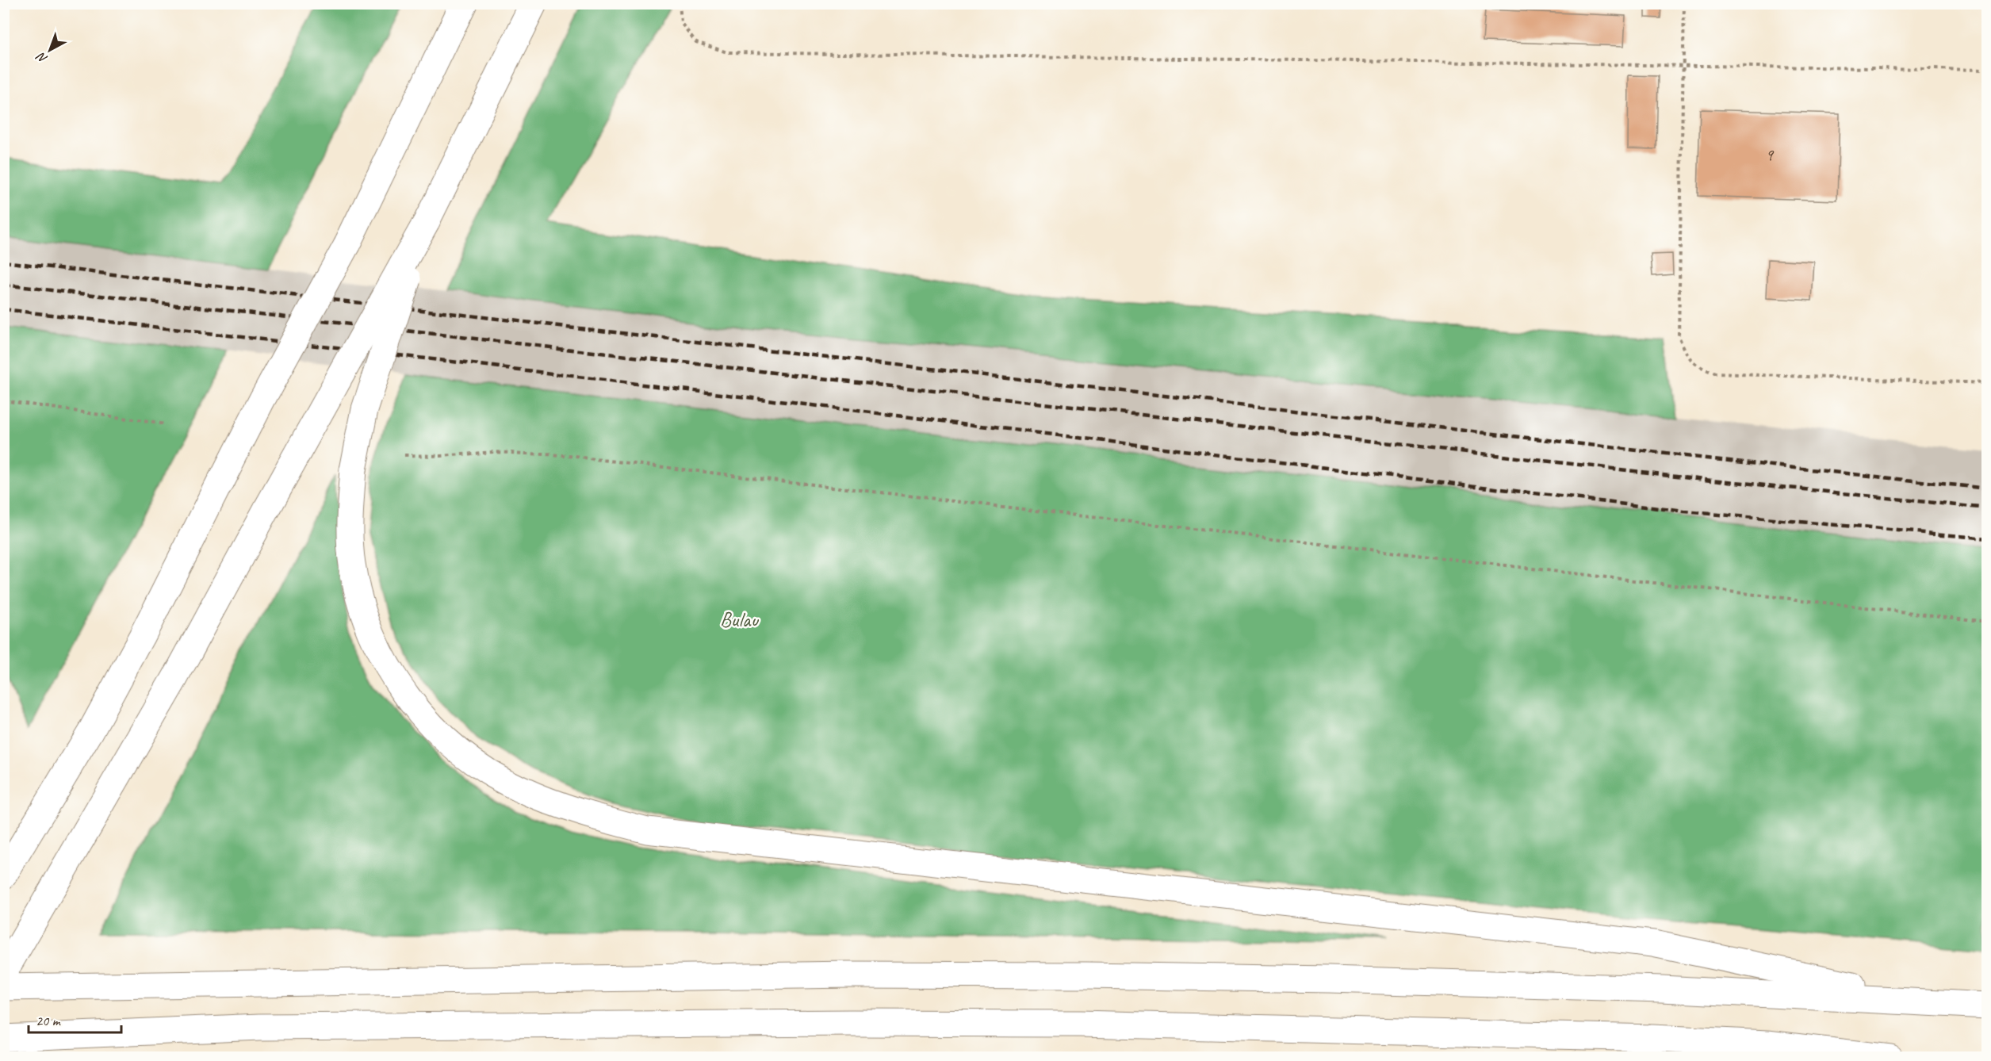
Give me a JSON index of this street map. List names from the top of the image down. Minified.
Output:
{"parks":["Bulau"],"house_numbers":["9"],"scale_bar":"20 m","north":"bottom left"}
